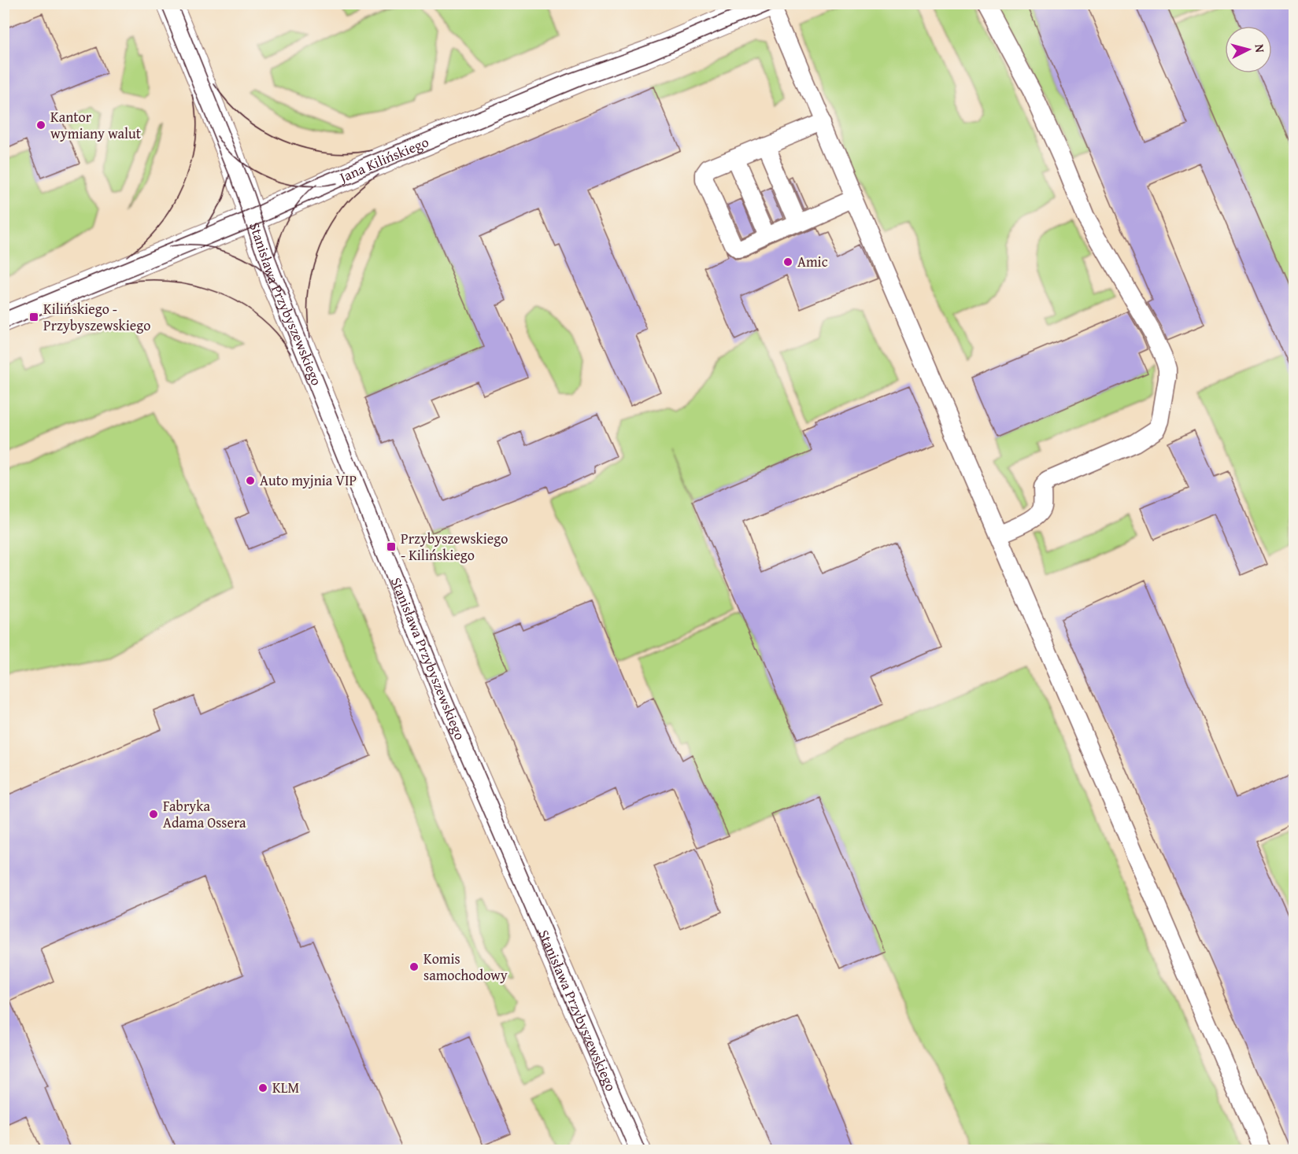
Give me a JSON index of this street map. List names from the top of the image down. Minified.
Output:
{"streets":{"street":["Jana Kilińskiego","Stanisława Przybyszewskiego"]},"crossings":[["Jana Kilińskiego","Stanisława Przybyszewskiego"]],"places":{"other":["Kantor wymiany walut","Amic","Auto myjnia VIP","Fabryka Adama Ossera","Komis samochodowy","KLM"],"transit":["Kilińskiego - Przybyszewskiego","Przybyszewskiego - Kilińskiego"]},"north":"right"}
